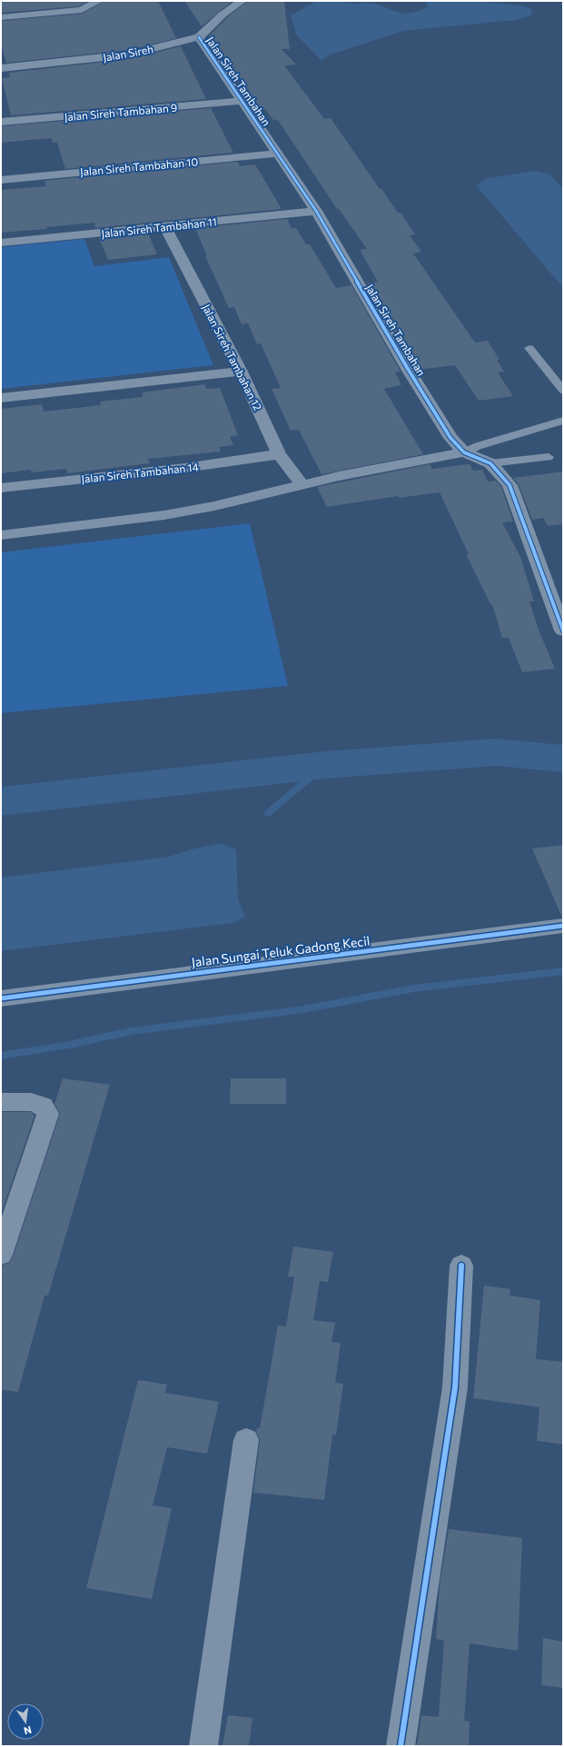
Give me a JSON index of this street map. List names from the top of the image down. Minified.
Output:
{"streets":{"street":["Jalan Sireh","Jalan Sireh Tambahan","Jalan Sireh Tambahan 9","Jalan Sireh Tambahan 10","Jalan Sireh Tambahan 11","Jalan Sireh Tambahan 12","Jalan Sireh Tambahan 14","Jalan Sungai Teluk Gadong Kecil"]},"crossings":[["Jalan Sireh","Jalan Sireh Tambahan"],["Jalan Sireh Tambahan","Jalan Sireh Tambahan 9"],["Jalan Sireh Tambahan","Jalan Sireh Tambahan 10"],["Jalan Sireh Tambahan","Jalan Sireh Tambahan 11"],["Jalan Sireh Tambahan 11","Jalan Sireh Tambahan 12"],["Jalan Sireh Tambahan 12","Jalan Sireh Tambahan 14"]],"north":"bottom"}
